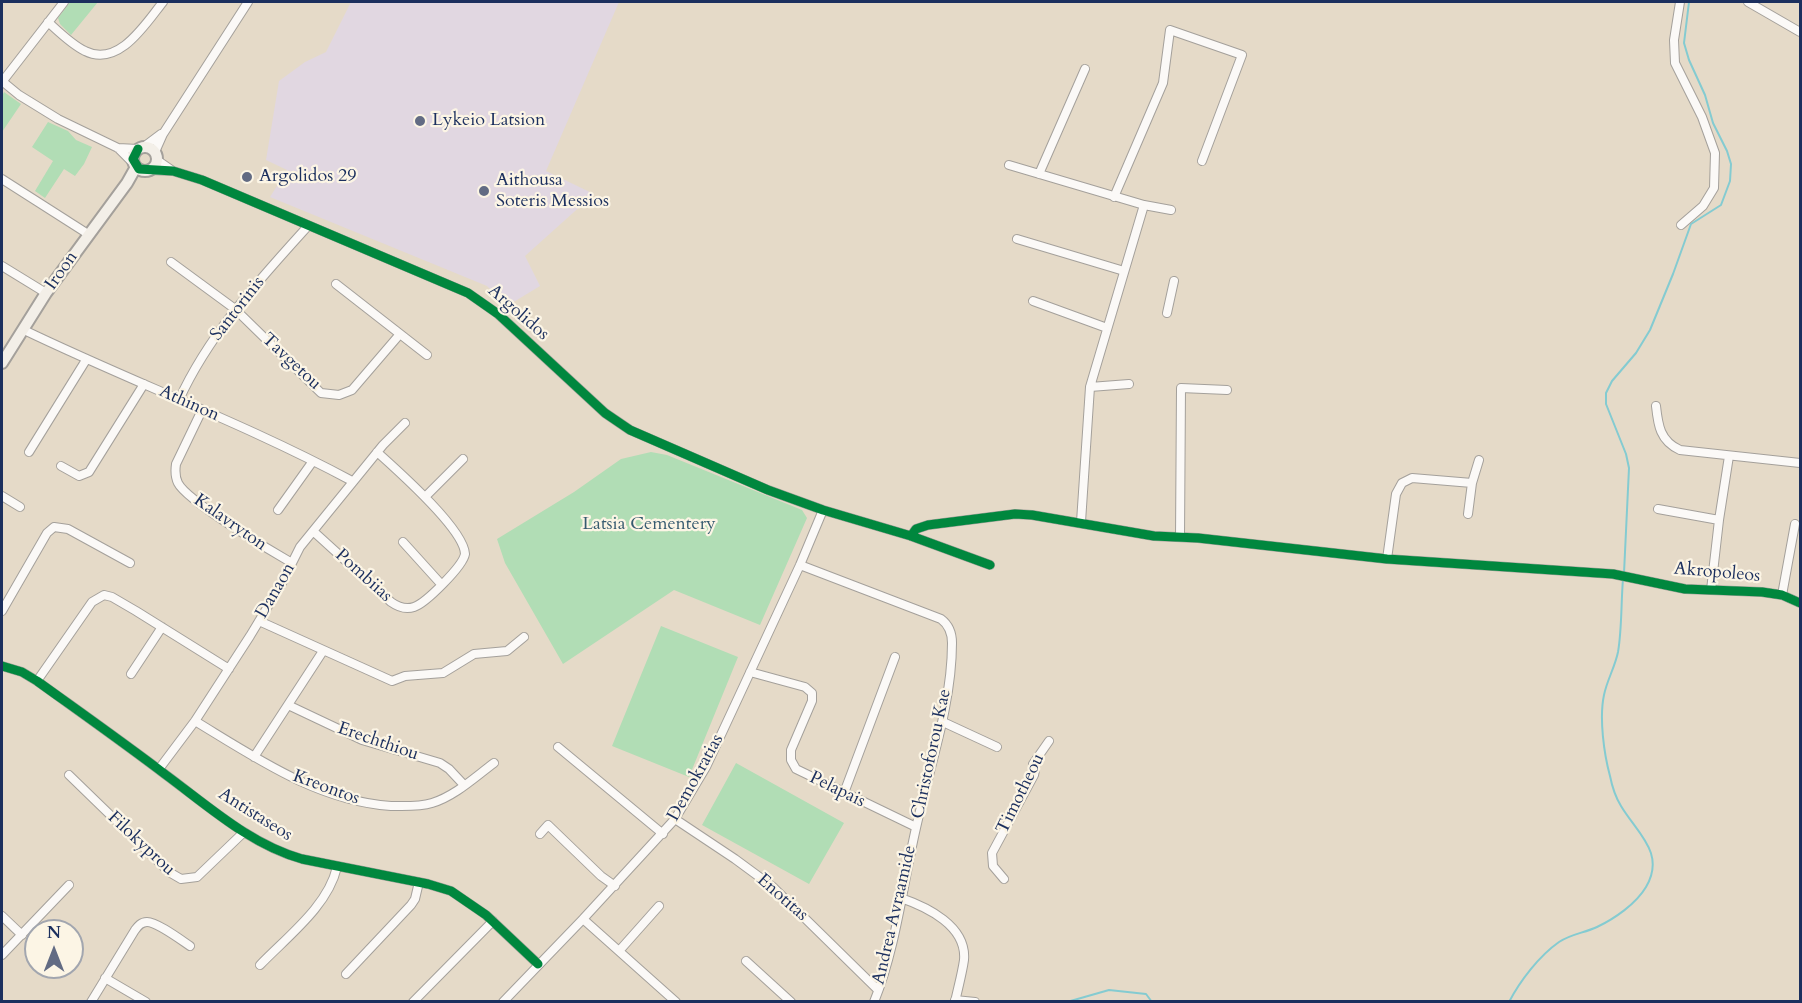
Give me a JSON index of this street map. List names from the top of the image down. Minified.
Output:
{"streets":{"street":["Iroon","Santorinis","Argolidos","Tavgetou","Athinon","Kalavryton","Akropoleos","Pombiias","Danaon","Erechthiou","Christoforou Kae","Demokratias","Kreontos","Pelapais","Timotheou","Antistaseos","Filokyprou","Enotitas","Andrea Avraamide"]},"crossings":[["Iroon","Argolidos"],["Iroon","Athinon"],["Santorinis","Argolidos"],["Santorinis","Tavgetou"],["Santorinis","Athinon"],["Argolidos","Akropoleos"],["Argolidos","Demokratias"],["Athinon","Kalavryton"],["Athinon","Danaon"],["Kalavryton","Danaon"],["Pombiias","Danaon"],["Danaon","Kreontos"],["Danaon","Antistaseos"],["Erechthiou","Kreontos"],["Christoforou Kae","Demokratias"],["Christoforou Kae","Pelapais"],["Christoforou Kae","Andrea Avraamide"],["Demokratias","Pelapais"],["Demokratias","Antistaseos"],["Demokratias","Enotitas"],["Pelapais","Andrea Avraamide"],["Antistaseos","Filokyprou"],["Enotitas","Andrea Avraamide"]],"parks":["Latsia Cementery"],"places":["Lykeio Latsion","Argolidos 29","Aithousa Soteris Messios"],"north":"top"}
